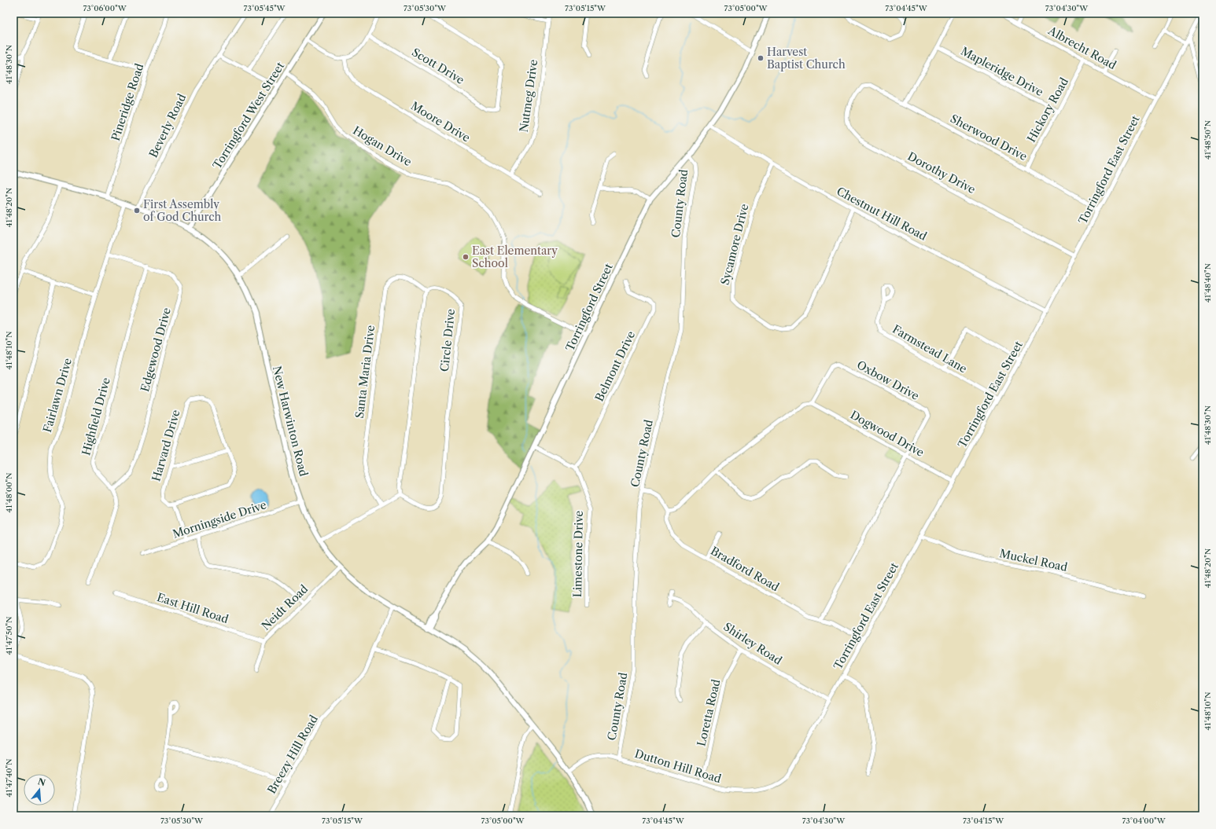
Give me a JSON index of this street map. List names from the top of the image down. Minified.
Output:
{"streets":{"main road":["Torringford West Street","Torringford Street","New Harwinton Road"],"street":["Albrecht Road","Scott Drive","Mapleridge Drive","Nutmeg Drive","Pineridge Road","Hickory Road","Moore Drive","Beverly Road","Sherwood Drive","Hogan Drive","Torringford East Street","Dorothy Drive","County Road","Chestnut Hill Road","Sycamore Drive","Circle Drive","Farmstead Lane","Edgewood Drive","Belmont Drive","Santa Maria Drive","Oxbow Drive","Fairlawn Drive","Highfield Drive","Dogwood Drive","Harvard Drive","Morningside Drive","Limestone Drive","Muckel Road","Bradford Road","Neidt Road","East Hill Road","Shirley Road","Loretta Road","Breezy Hill Road","Dutton Hill Road"]},"crossings":[["Albrecht Road","Hickory Road"],["Albrecht Road","Torringford East Street"],["Mapleridge Drive","Hickory Road"],["Nutmeg Drive","Moore Drive"],["Pineridge Road","New Harwinton Road"],["Hickory Road","Sherwood Drive"],["Torringford West Street","Hogan Drive"],["Torringford West Street","New Harwinton Road"],["Beverly Road","New Harwinton Road"],["Sherwood Drive","Torringford East Street"],["Sherwood Drive","Dorothy Drive"],["Hogan Drive","Torringford Street"],["Torringford East Street","Dorothy Drive"],["Torringford East Street","Chestnut Hill Road"],["Torringford East Street","Farmstead Lane"],["Torringford East Street","Dogwood Drive"],["Torringford East Street","Muckel Road"],["Torringford East Street","Bradford Road"],["Torringford East Street","Shirley Road"],["Torringford East Street","Dutton Hill Road"],["County Road","Torringford Street"],["County Road","Bradford Road"],["County Road","Dutton Hill Road"],["Chestnut Hill Road","Sycamore Drive"],["Chestnut Hill Road","Torringford Street"],["Torringford Street","New Harwinton Road"],["Circle Drive","Santa Maria Drive"],["Edgewood Drive","Fairlawn Drive"],["Edgewood Drive","Highfield Drive"],["Belmont Drive","Limestone Drive"],["Oxbow Drive","Dogwood Drive"],["Oxbow Drive","Bradford Road"],["Fairlawn Drive","New Harwinton Road"],["New Harwinton Road","Morningside Drive"],["New Harwinton Road","Neidt Road"],["New Harwinton Road","Breezy Hill Road"],["New Harwinton Road","Dutton Hill Road"],["Neidt Road","East Hill Road"],["Shirley Road","Loretta Road"],["Loretta Road","Dutton Hill Road"]],"places":["Harvest Baptist Church","First Assembly of God Church","East Elementary School"],"north":"top","coordinates":["73°06'00\"W","73°05'45\"W","73°05'30\"W","73°05'15\"W","73°05'00\"W","73°04'45\"W","73°04'30\"W","41°48'30\"N","41°48'50\"N","41°48'20\"N","41°48'40\"N","41°48'10\"N","41°48'00\"N","41°47'50\"N","41°47'40\"N","73°04'15\"W","73°04'00\"W"]}
